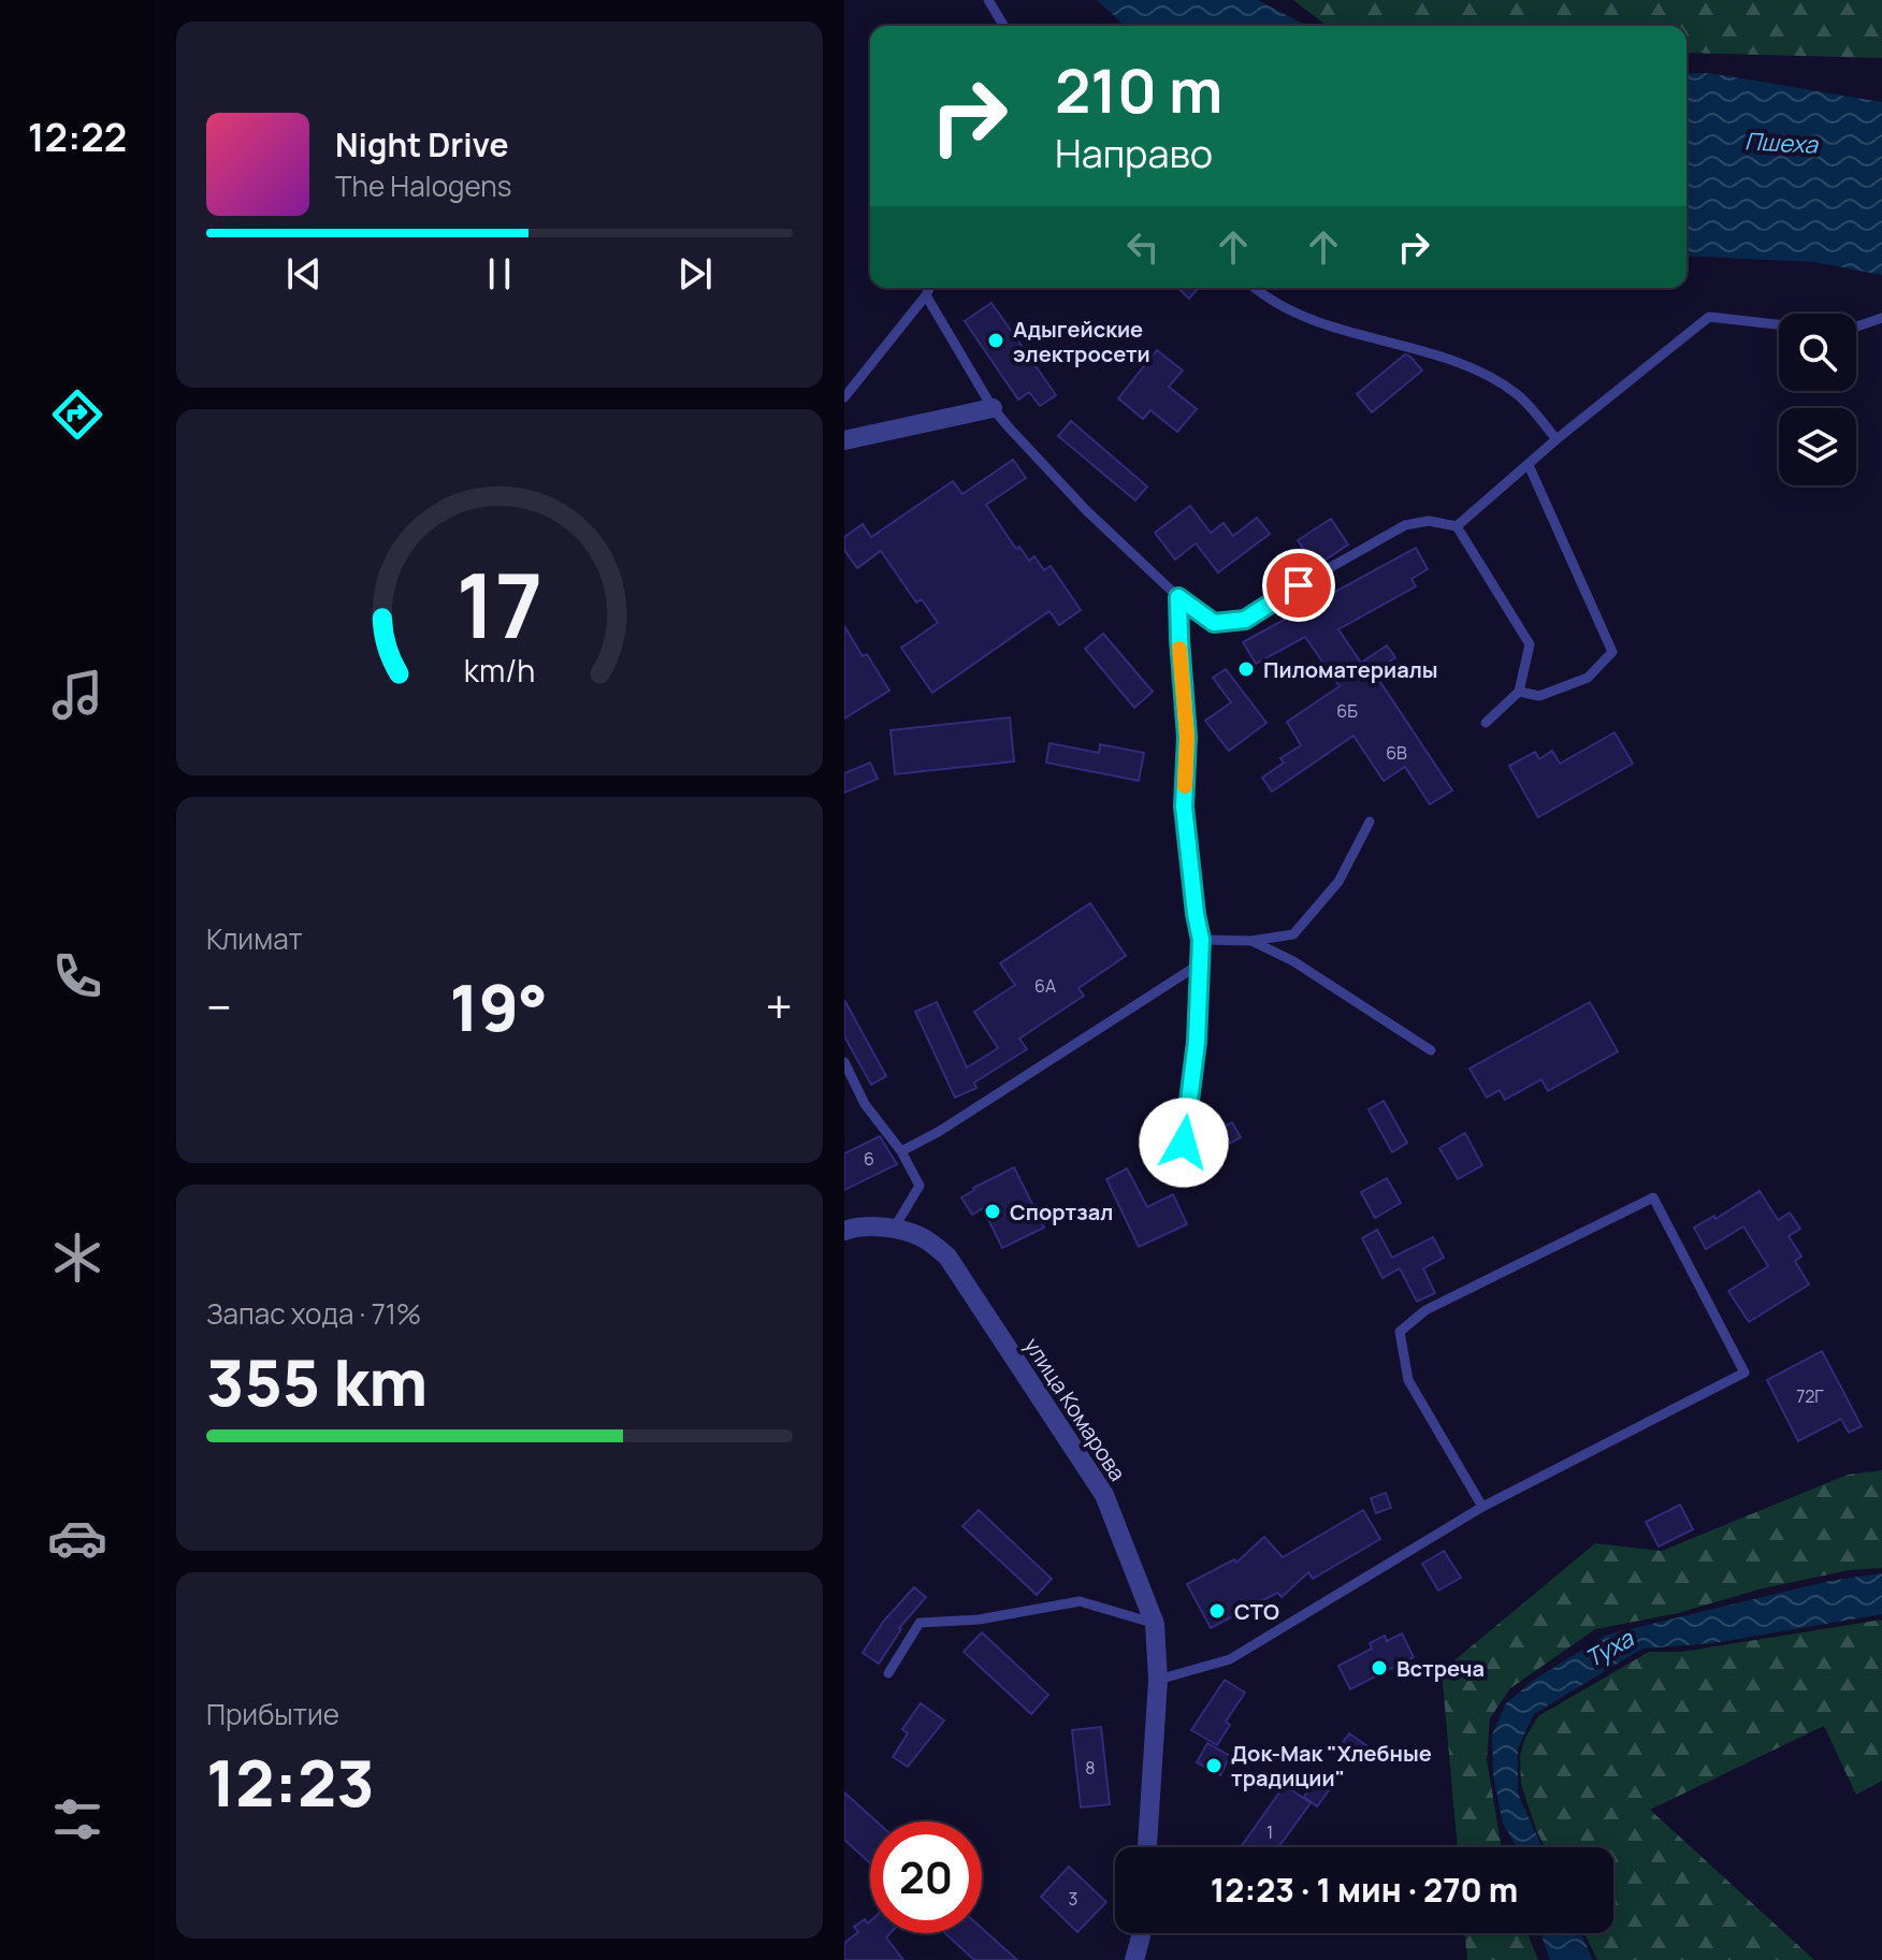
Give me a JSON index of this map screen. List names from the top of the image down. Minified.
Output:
{"streets":{"street":["улица Комарова"]},"water":["Пшеха","Туха"],"places":["Адыгейские электросети","Пиломатериалы","Спортзал","СТО","Встреча","Док-Мак \"Хлебные традиции\""],"house_numbers":["6Б","6В","6А","6","72Г","8","1","3"],"page":{"tabs":"12:22","turn":["210 m","Направо"],"song":["Night Drive","The Halogens"],"tile":["Климат",["Запас хода · 71%","355 km"],["Прибытие","12:23"]],"heat":["−","19°","+"],"limit":"20","trip":"12:23 · 1 мин · 270 m","gauge":["17","km/h"]}}
